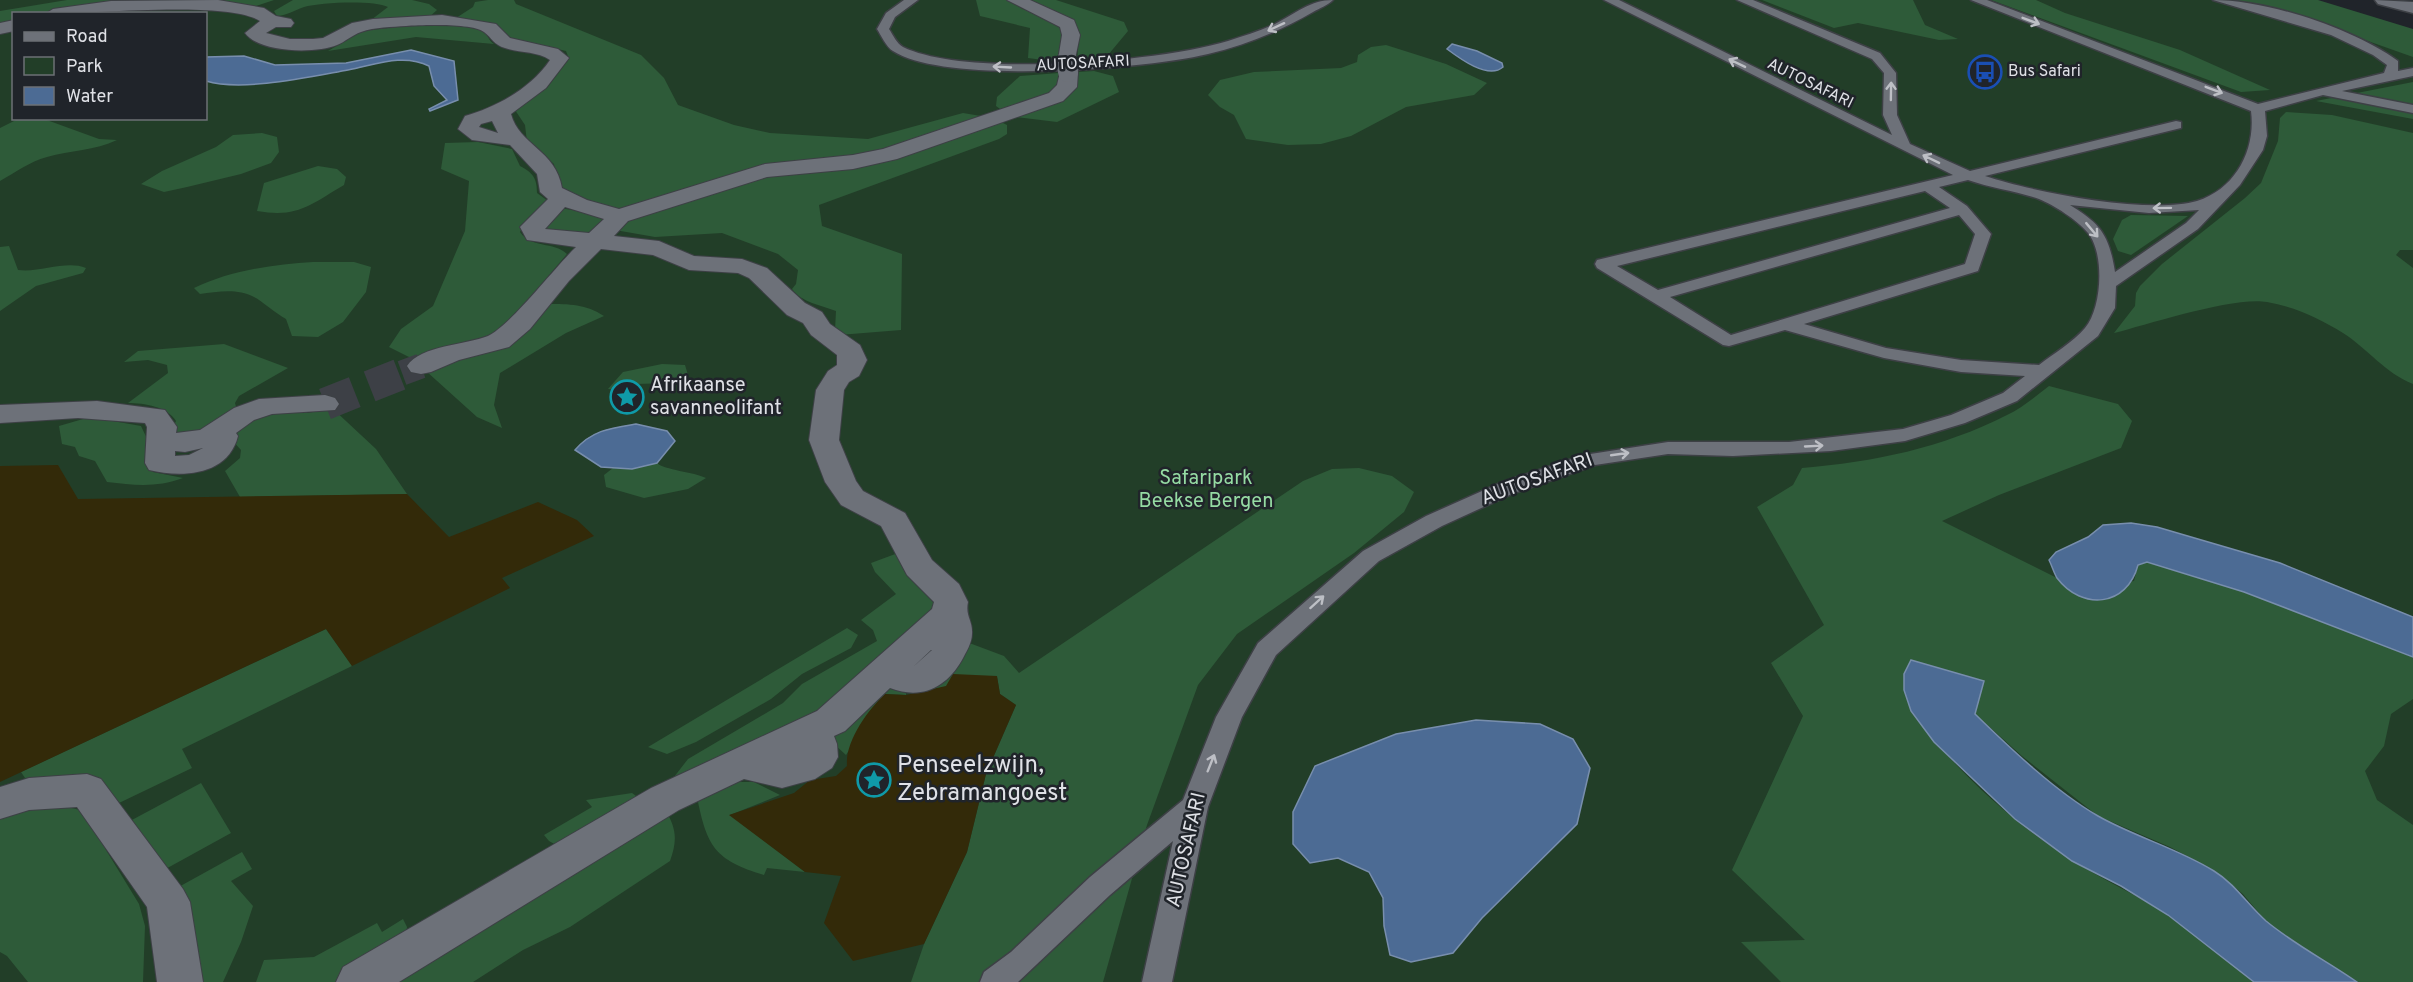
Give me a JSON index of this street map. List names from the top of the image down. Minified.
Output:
{"streets":{"lane":["AUTOSAFARI"]},"parks":["Safaripark Beekse Bergen"],"places":{"bus stop":["Bus Safari"],"place":["Afrikaanse savanneolifant","Penseelzwijn, Zebramangoest"]},"legend":["Road","Park","Water"]}
